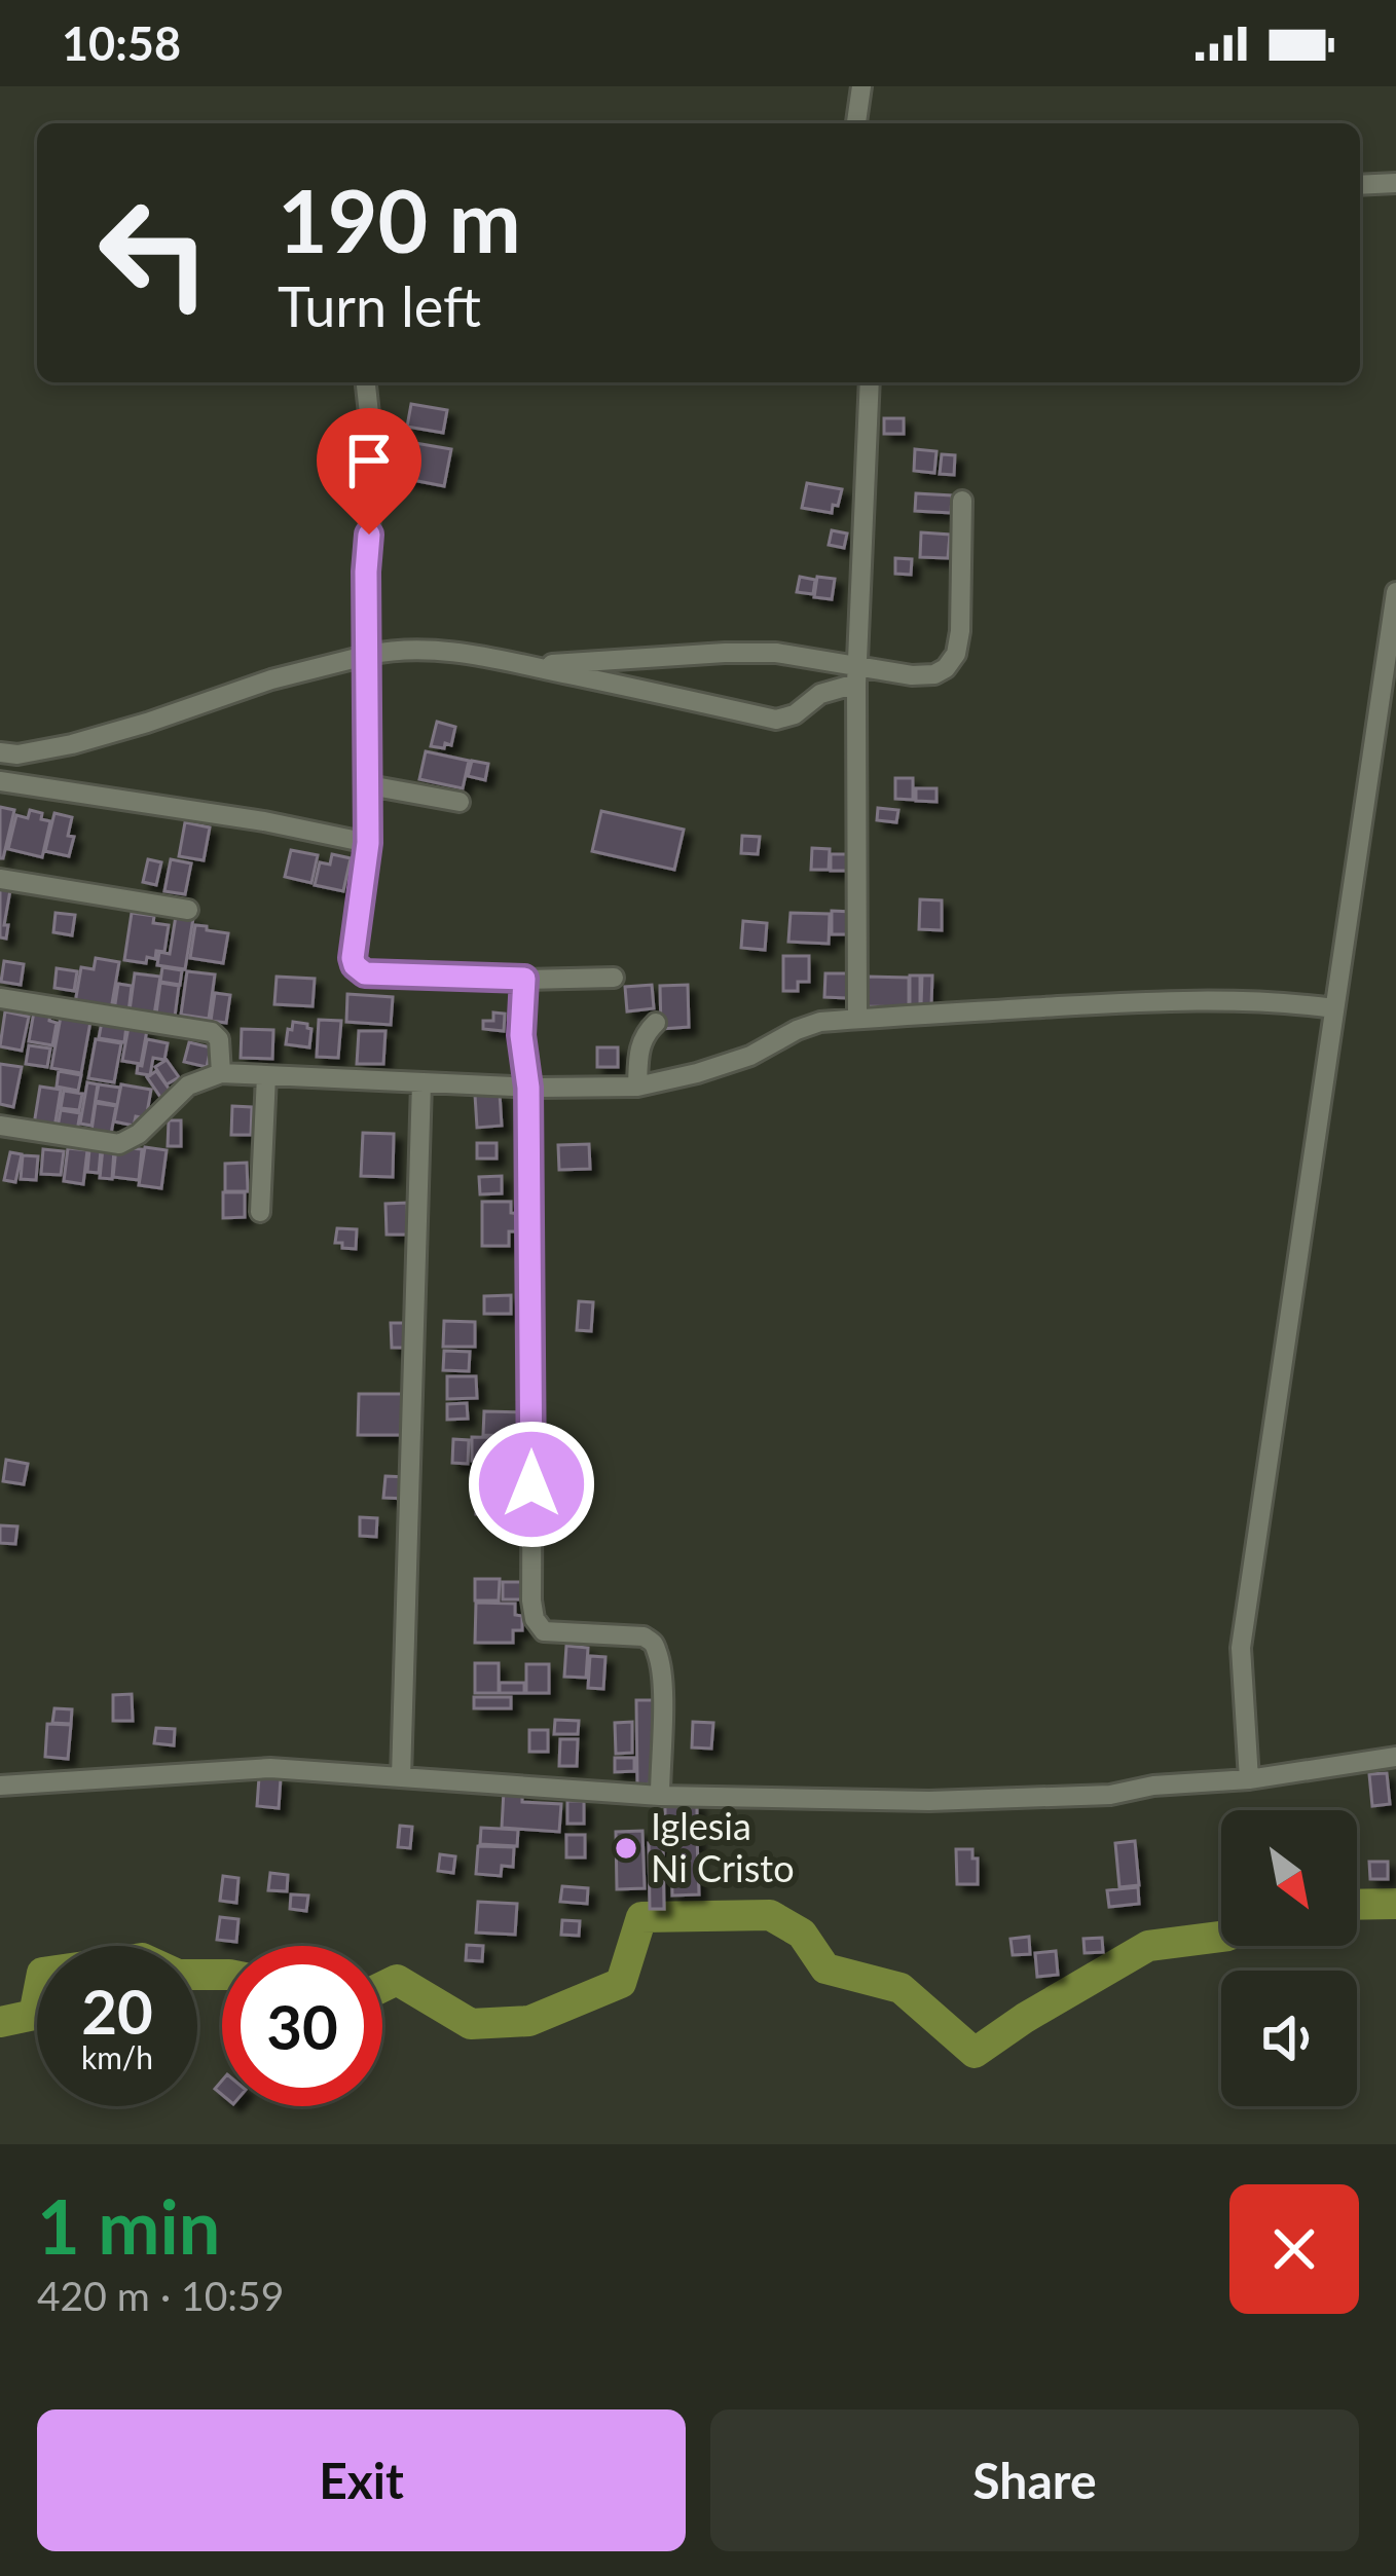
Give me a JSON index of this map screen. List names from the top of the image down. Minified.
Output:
{"places":["Iglesia Ni Cristo"],"north":"bottom right","page":{"status":"10:58","turn":["190 m","Turn left"],"speed":"20 km/h","limit":"30","heading":["1 min","420 m · 10:59"],"buttons":["Exit","Share"]}}
